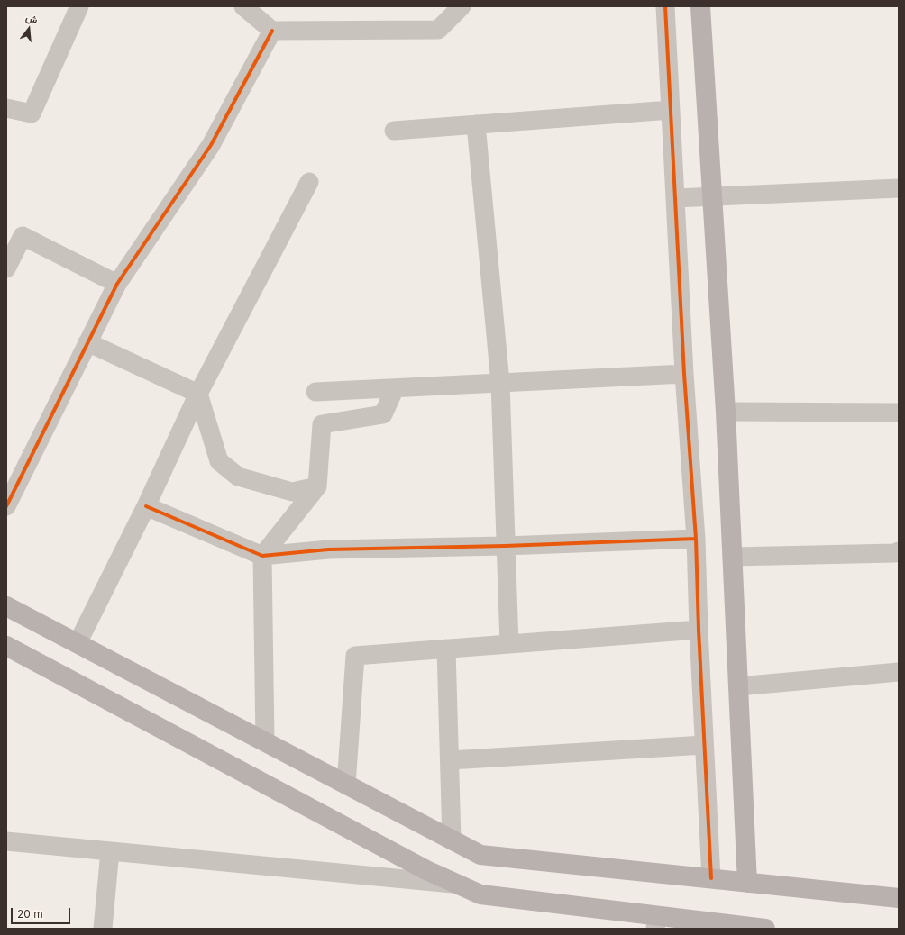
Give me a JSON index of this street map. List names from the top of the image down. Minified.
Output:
{"scale_bar":"20 m","north":"top"}
